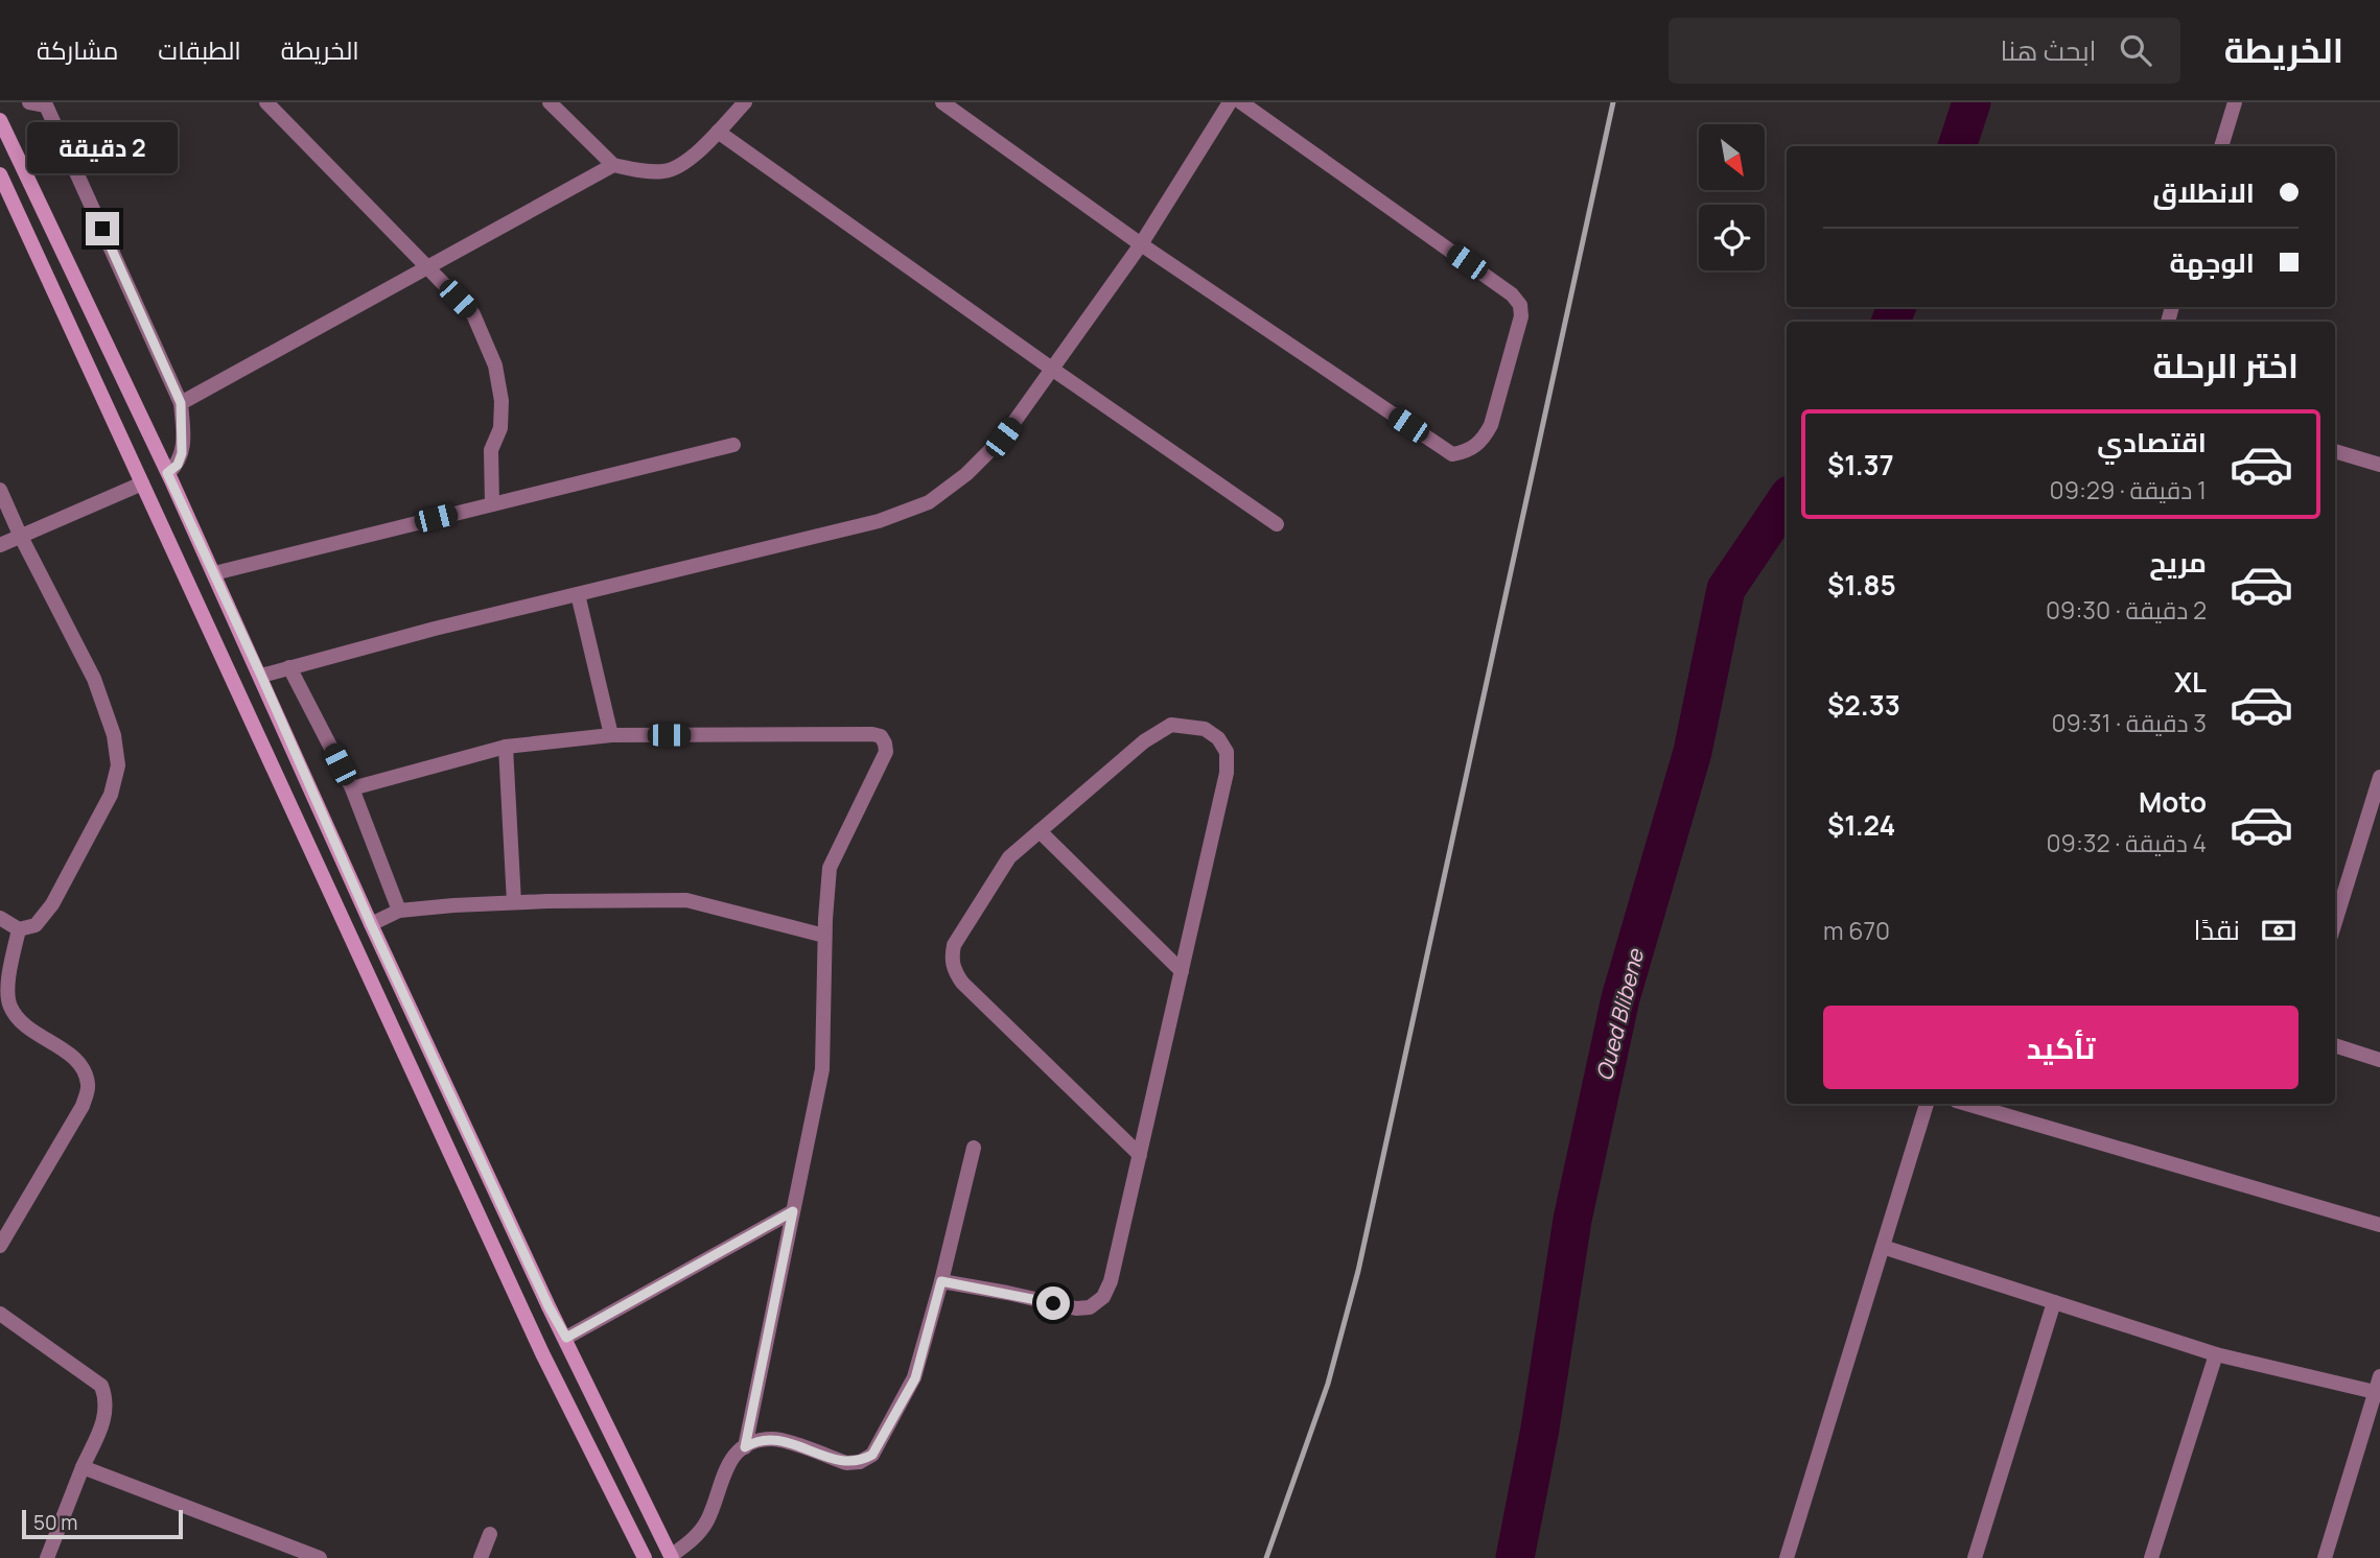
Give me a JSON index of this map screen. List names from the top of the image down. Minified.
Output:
{"water":["Oued Blibene"],"scale_bar":"50 m","north":"bottom right","page":{"header":"الخريطة","search":"ابحث هنا","nav":["الخريطة","الطبقات","مشاركة"],"bubble":"2 دقيقة","banner":["الانطلاق","الوجهة"],"heading":"اختر الرحلة","list":[{"name":"اقتصادي","note":"1 دقيقة · 09:29","value":"$1.37"},{"name":"مريح","note":"2 دقيقة · 09:30","value":"$1.85"},{"name":"XL","note":"3 دقيقة · 09:31","value":"$2.33"},{"name":"Moto","note":"4 دقيقة · 09:32","value":"$1.24"}],"pay":["نقدًا","670 m"],"buttons":"تأكيد","scale":"50 m"}}
